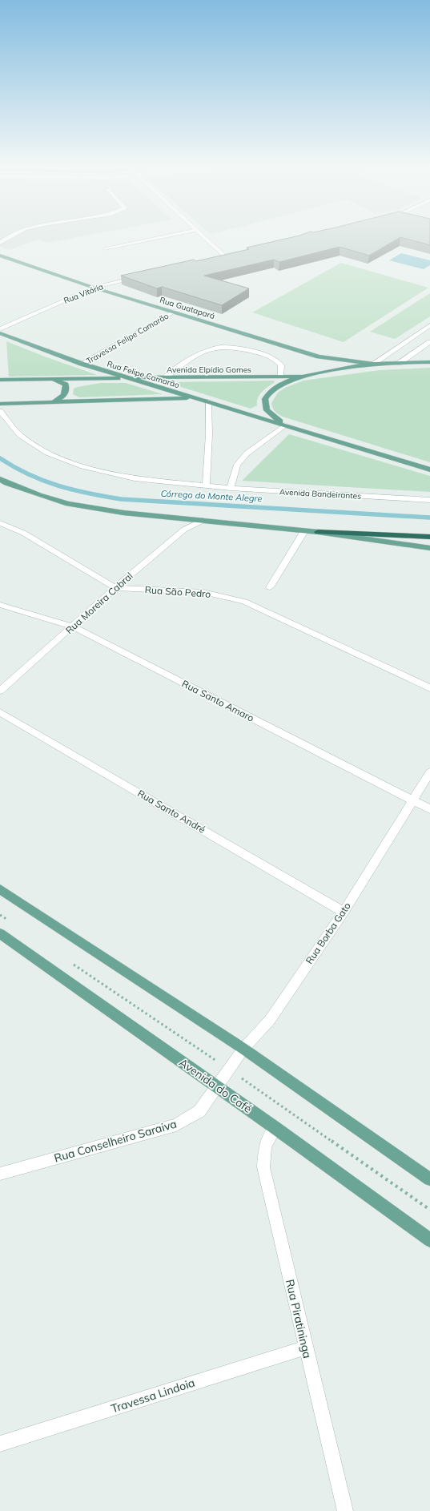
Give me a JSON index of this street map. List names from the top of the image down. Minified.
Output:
{"streets":{"main road":["Rua Guatapará","Avenida Elpídio Gomes","Rua Felipe Camarão","Avenida do Café"],"street":["Rua Vitória","Travessa Felipe Camarão","Avenida Bandeirantes","Rua São Pedro","Rua Moreira Cabral","Rua Santo Amaro","Rua Santo André","Rua Borba Gato","Rua Conselheiro Saraiva","Rua Piratininga","Travessa Lindoia"]},"crossings":[["Rua Vitória","Rua Guatapará"],["Rua Guatapará","Travessa Felipe Camarão"],["Travessa Felipe Camarão","Rua Felipe Camarão"],["Avenida Elpídio Gomes","Rua Felipe Camarão"],["Rua São Pedro","Rua Moreira Cabral"],["Rua Moreira Cabral","Rua Santo Amaro"],["Rua Santo Amaro","Rua Borba Gato"],["Rua Santo André","Rua Borba Gato"],["Rua Borba Gato","Avenida do Café"],["Rua Borba Gato","Rua Conselheiro Saraiva"],["Avenida do Café","Rua Conselheiro Saraiva"],["Avenida do Café","Rua Piratininga"],["Rua Piratininga","Travessa Lindoia"]],"water":["Córrego do Monte Alegre"]}
